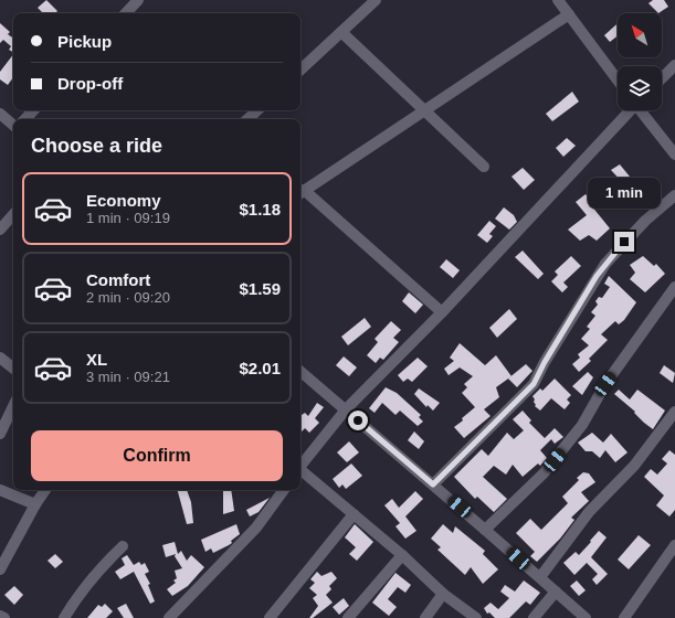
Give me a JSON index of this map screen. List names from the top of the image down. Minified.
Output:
{"north":"top left","page":{"banner":["Pickup","Drop-off"],"heading":"Choose a ride","list":[{"name":"Economy","note":"1 min · 09:19","value":"$1.18"},{"name":"Comfort","note":"2 min · 09:20","value":"$1.59"},{"name":"XL","note":"3 min · 09:21","value":"$2.01"}],"bubble":"1 min","buttons":"Confirm"}}
